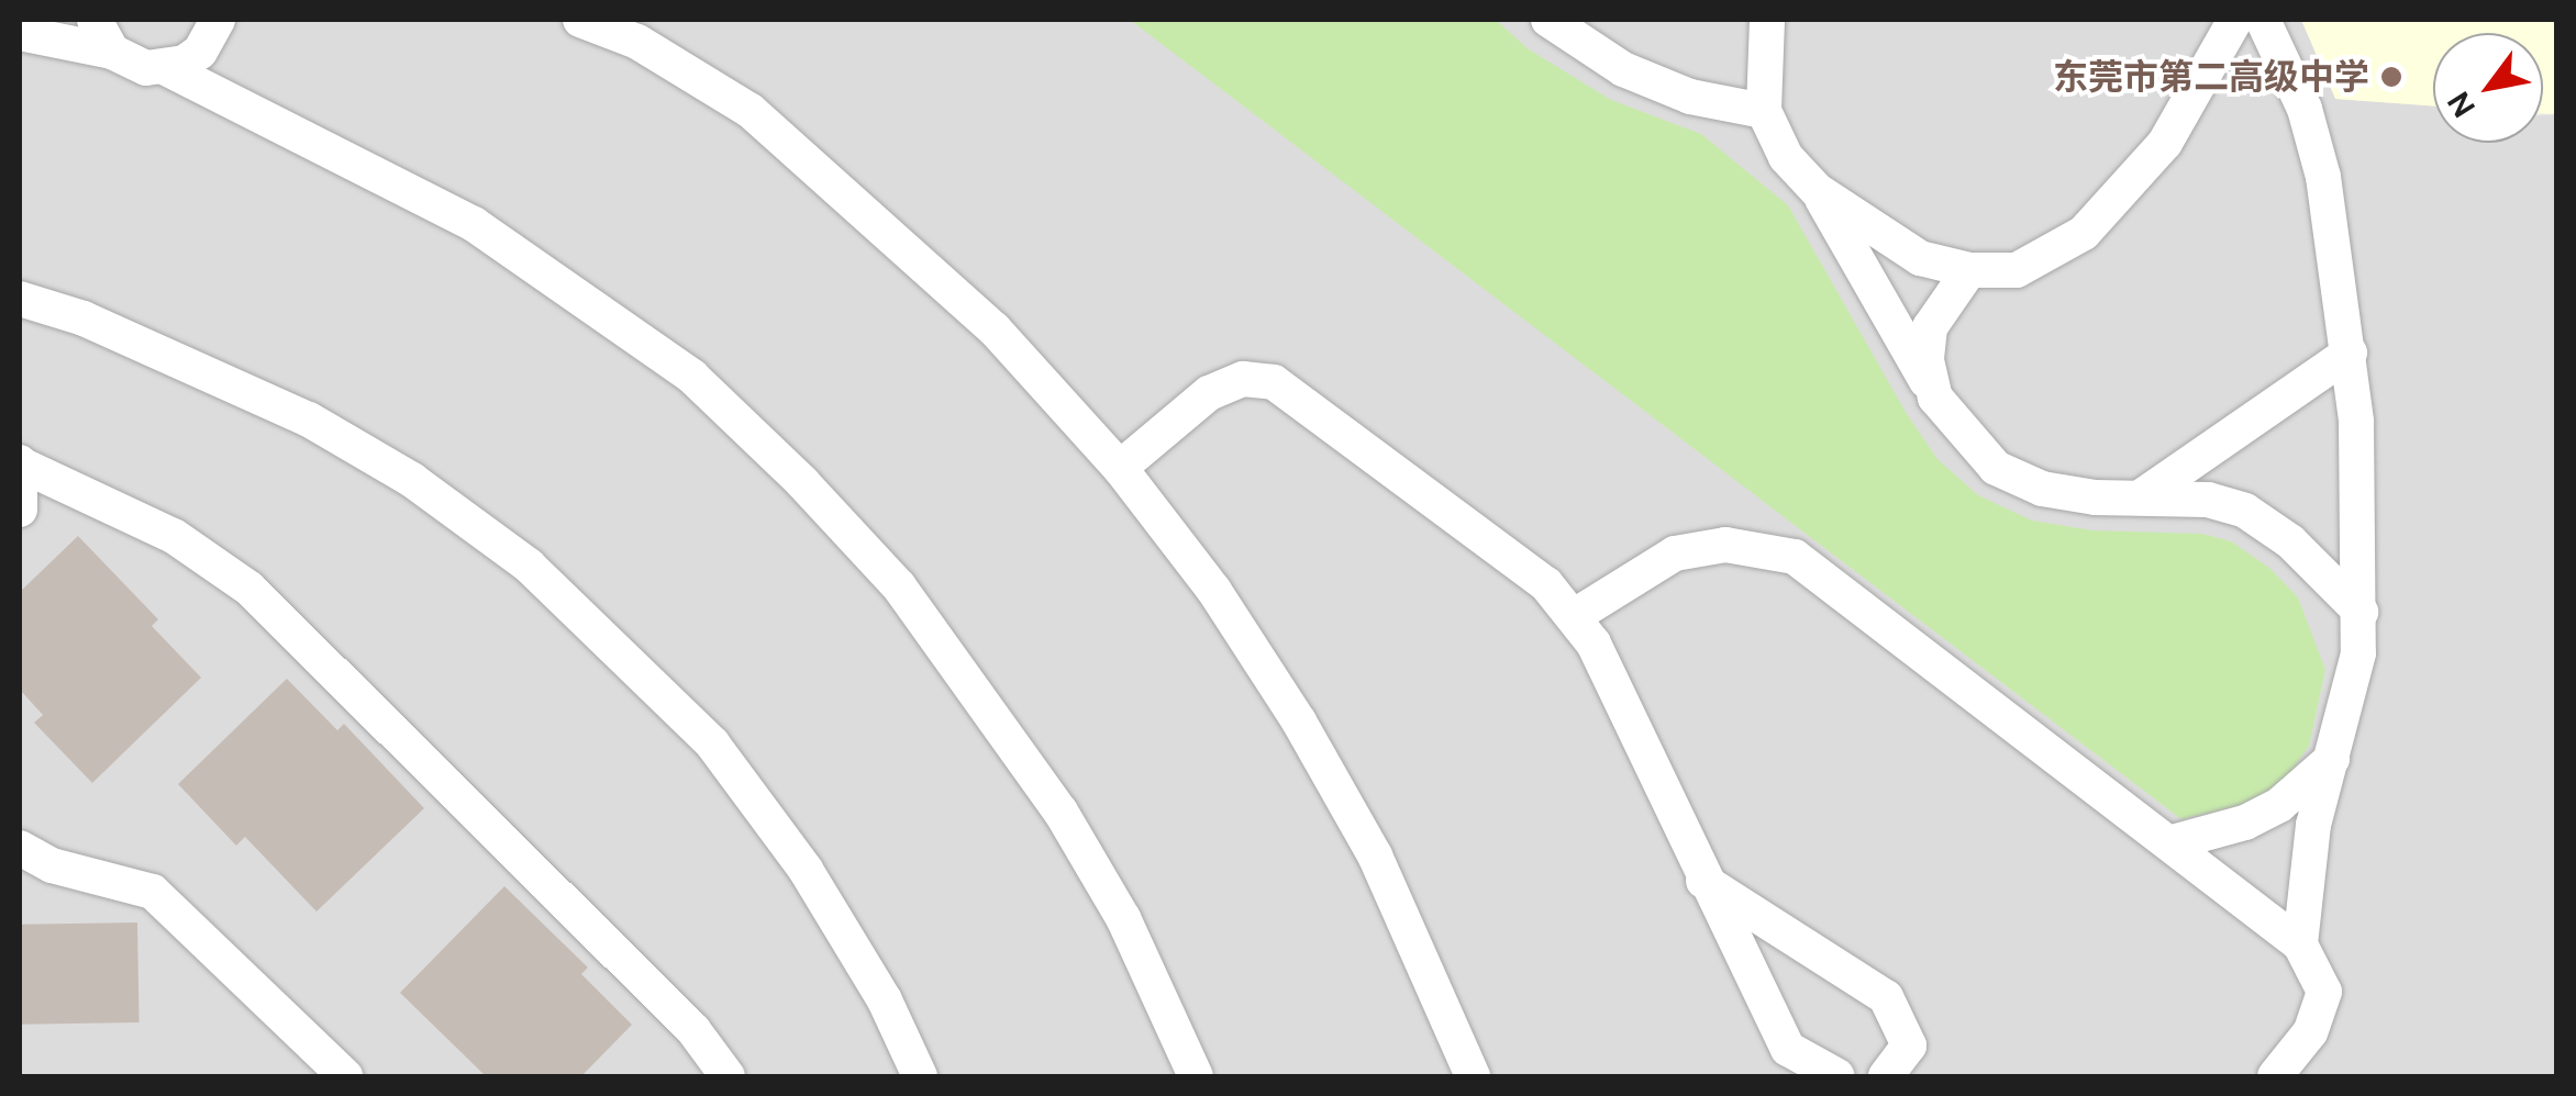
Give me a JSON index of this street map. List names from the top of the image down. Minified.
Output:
{"places":["东莞市第二高级中学"],"north":"bottom left"}
